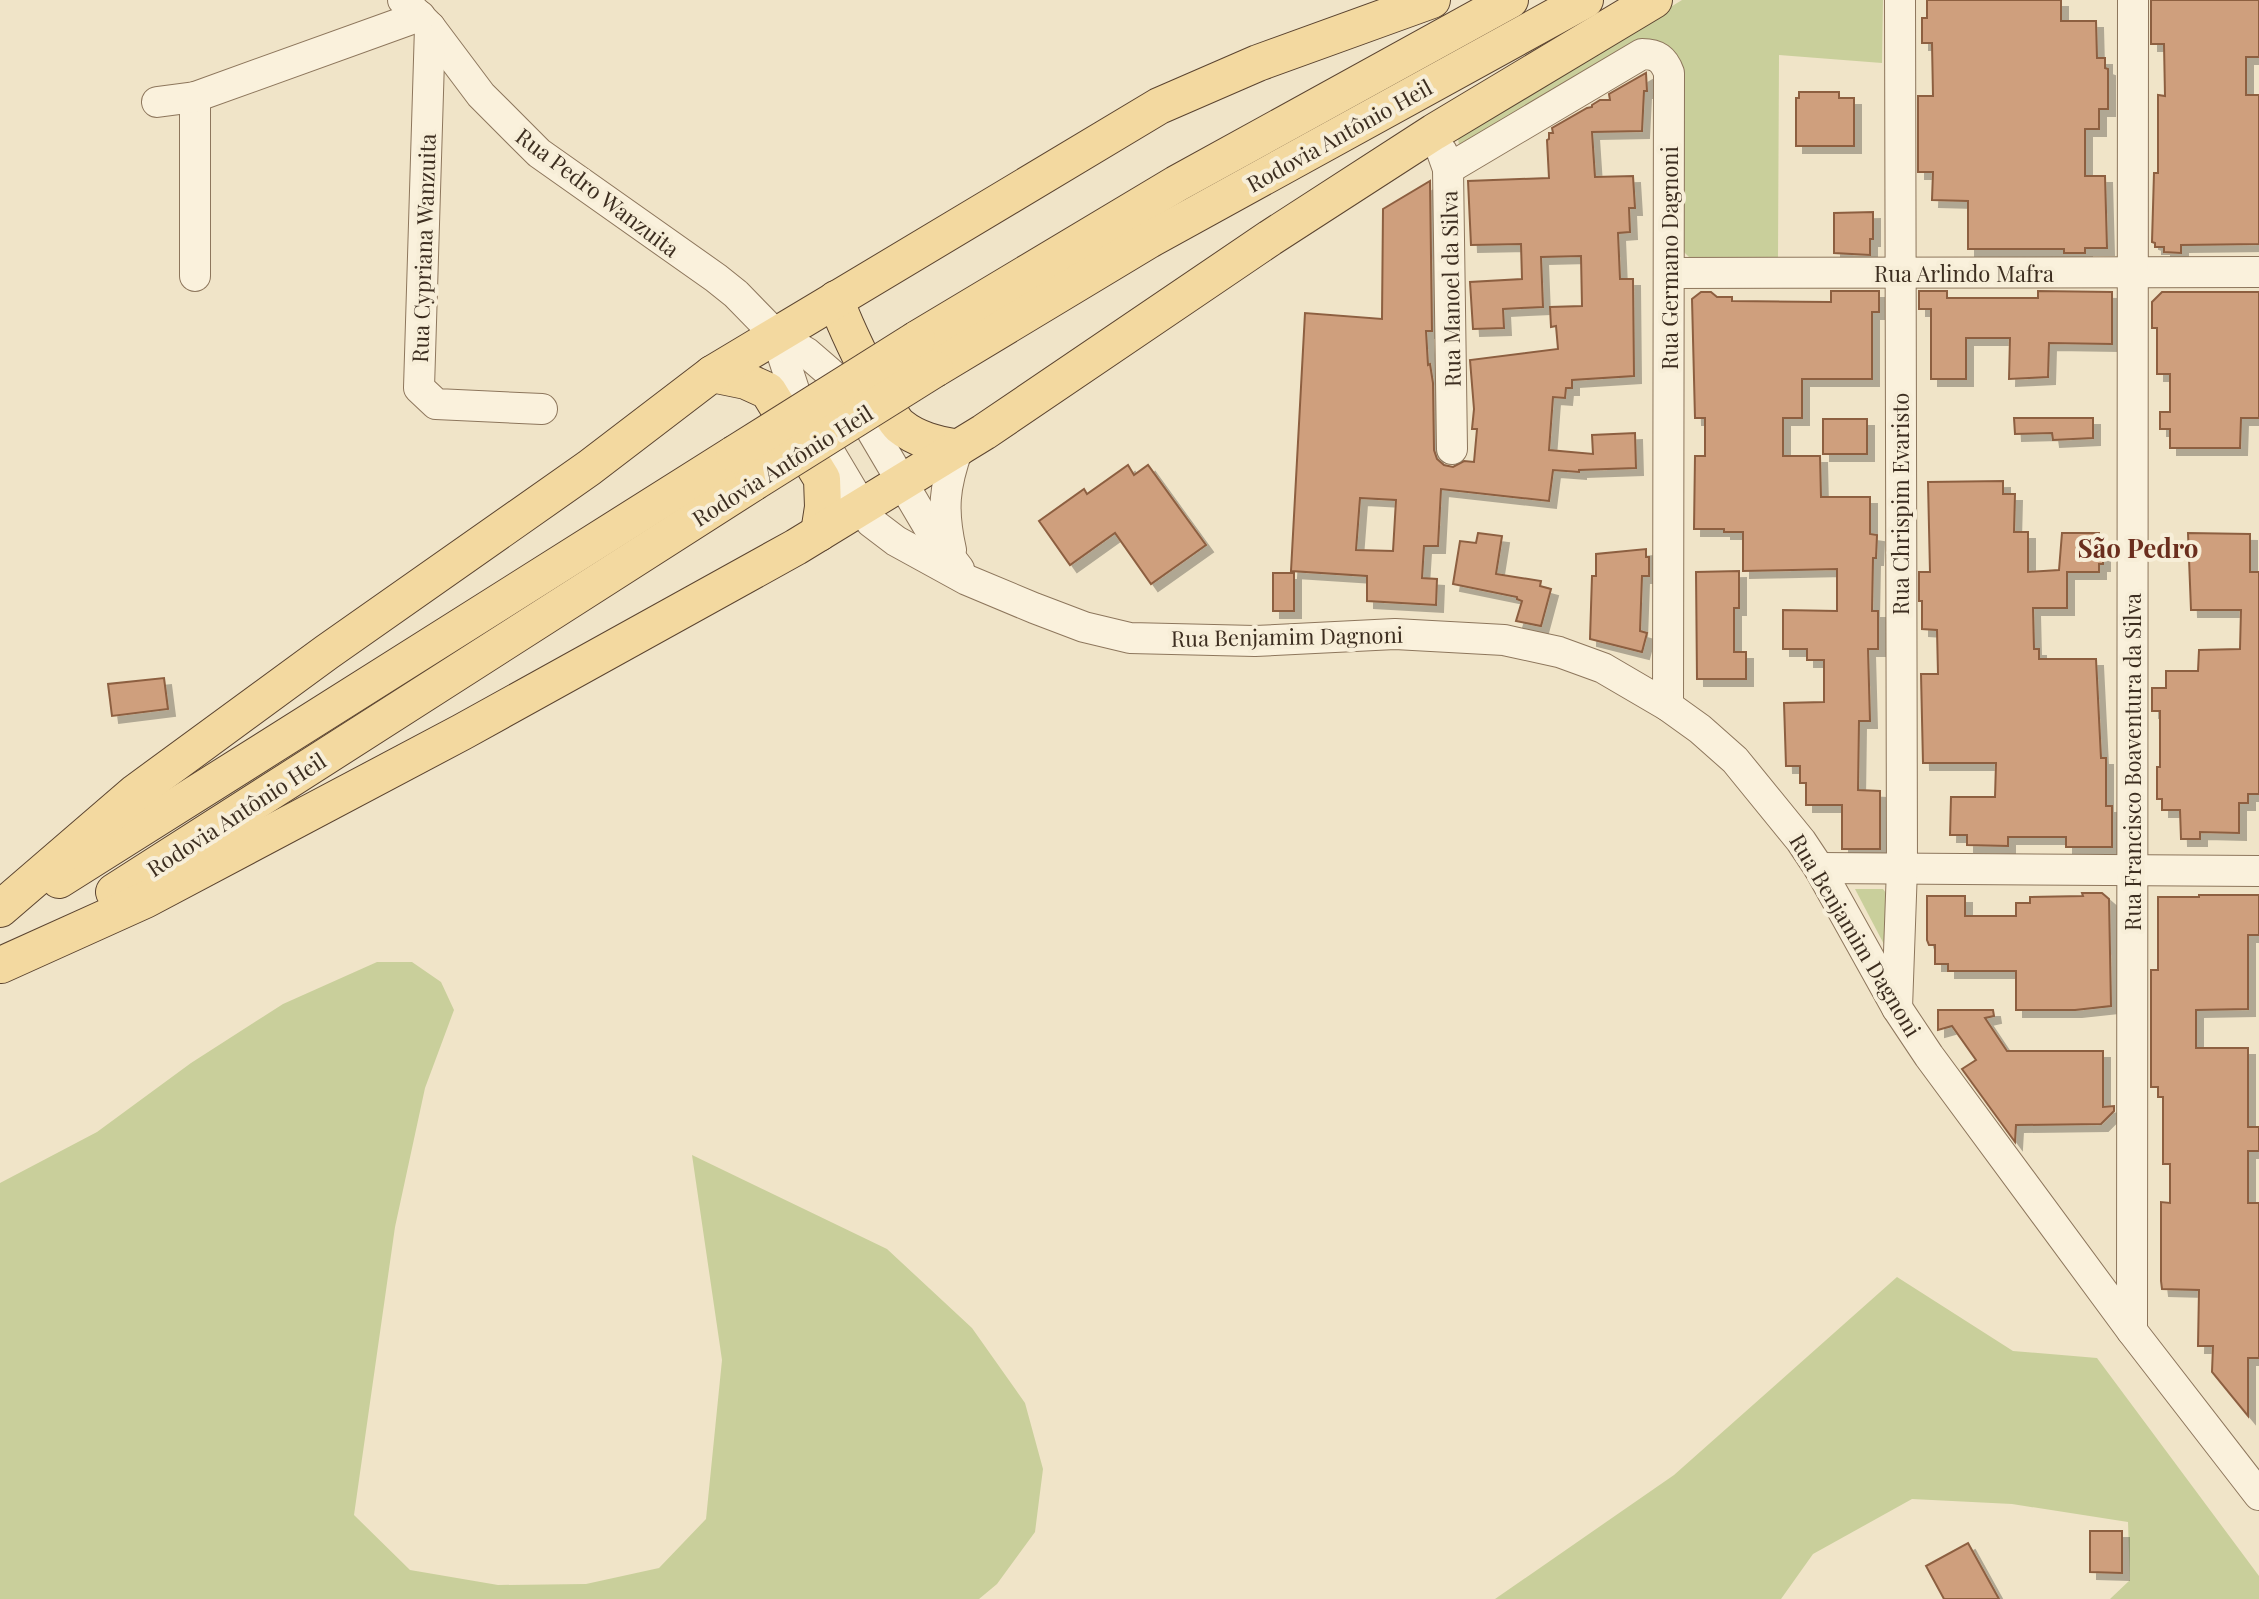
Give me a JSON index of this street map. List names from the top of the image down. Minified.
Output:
{"streets":{"main road":["Rodovia Antônio Heil"],"street":["Rua Pedro Wanzuita","Rua Cypriana Wanzuita","Rua Germano Dagnoni","Rua Arlindo Mafra","Rua Manoel da Silva","Rua Chrispim Evaristo","Rua Benjamim Dagnoni","Rua Francisco Boaventura da Silva"]},"crossings":[["Rua Pedro Wanzuita","Rua Cypriana Wanzuita"],["Rua Pedro Wanzuita","Rua Benjamim Dagnoni"],["Rua Germano Dagnoni","Rua Arlindo Mafra"],["Rua Germano Dagnoni","Rua Manoel da Silva"],["Rua Germano Dagnoni","Rua Benjamim Dagnoni"],["Rua Arlindo Mafra","Rua Chrispim Evaristo"],["Rua Arlindo Mafra","Rua Francisco Boaventura da Silva"],["Rua Chrispim Evaristo","Rua Benjamim Dagnoni"],["Rua Benjamim Dagnoni","Rua Francisco Boaventura da Silva"]],"districts":["São Pedro"]}
